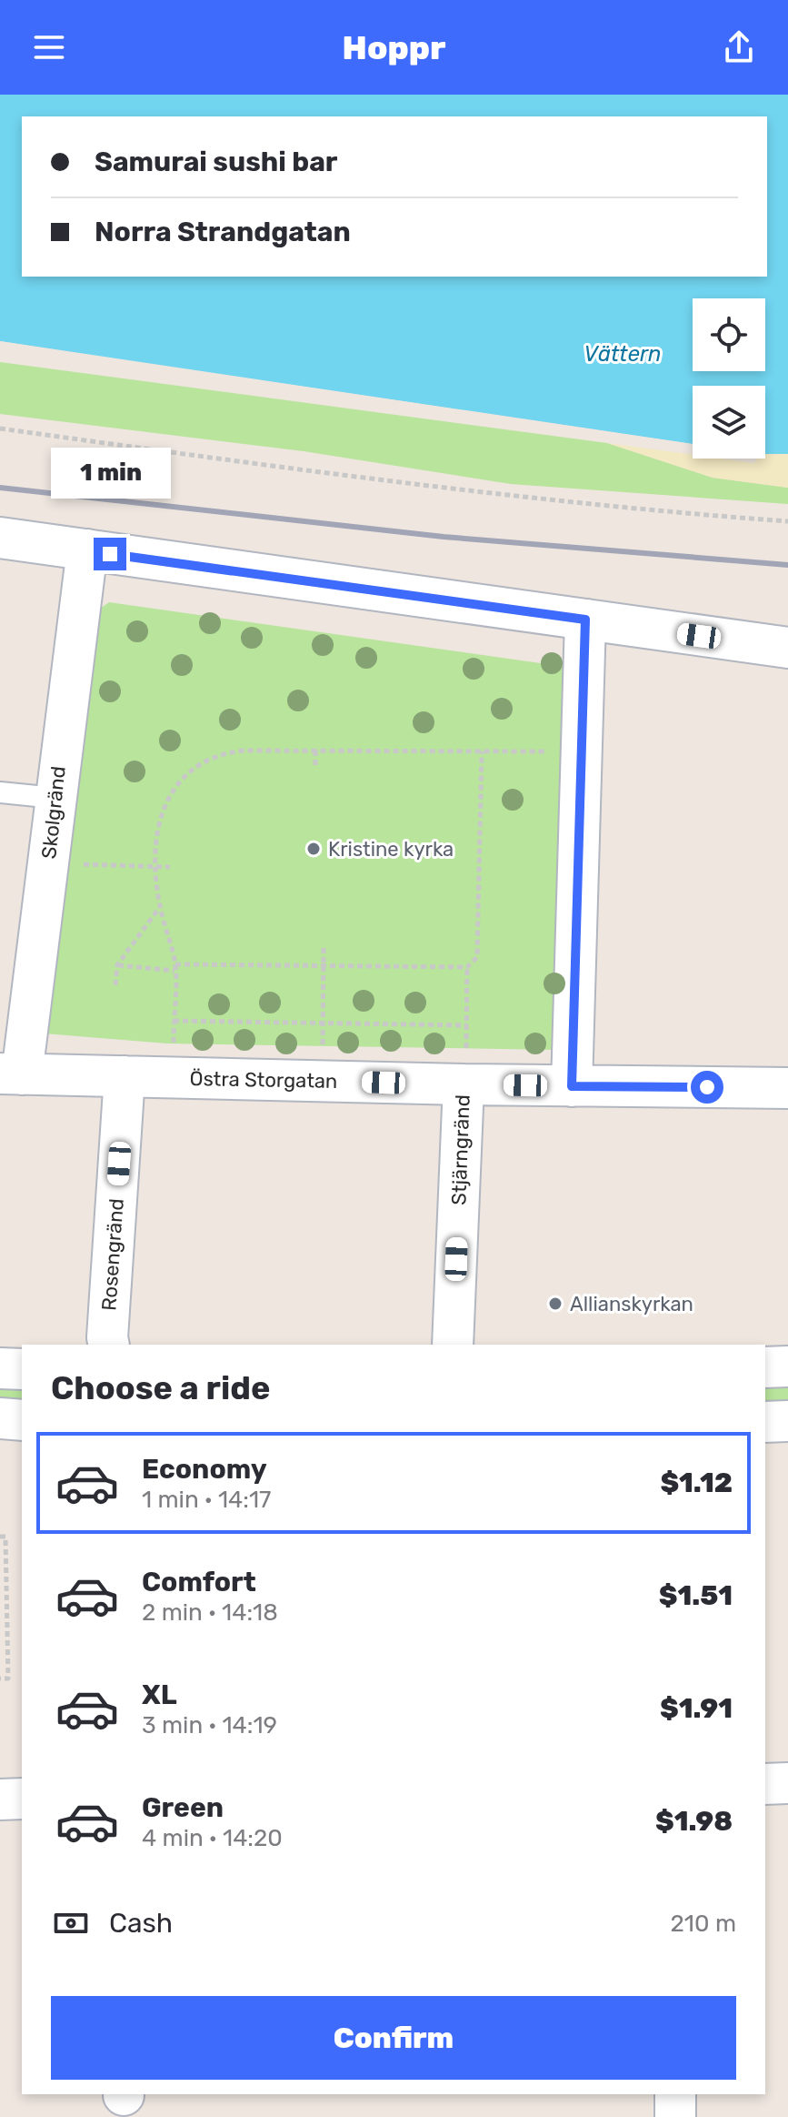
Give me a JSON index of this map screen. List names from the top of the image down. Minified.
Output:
{"streets":{"street":["Skolgränd","Östra Storgatan","Stjärngränd","Rosengränd"]},"crossings":[["Skolgränd","Östra Storgatan"],["Östra Storgatan","Stjärngränd"],["Östra Storgatan","Rosengränd"]],"water":["Vättern"],"places":["Kristine kyrka","Allianskyrkan"],"page":{"header":"Hoppr","banner":["Samurai sushi bar","Norra Strandgatan"],"bubble":"1 min","heading":"Choose a ride","list":[{"name":"Economy","note":"1 min · 14:17","value":"$1.12"},{"name":"Comfort","note":"2 min · 14:18","value":"$1.51"},{"name":"XL","note":"3 min · 14:19","value":"$1.91"},{"name":"Green","note":"4 min · 14:20","value":"$1.98"}],"pay":["Cash","210 m"],"buttons":"Confirm"}}
